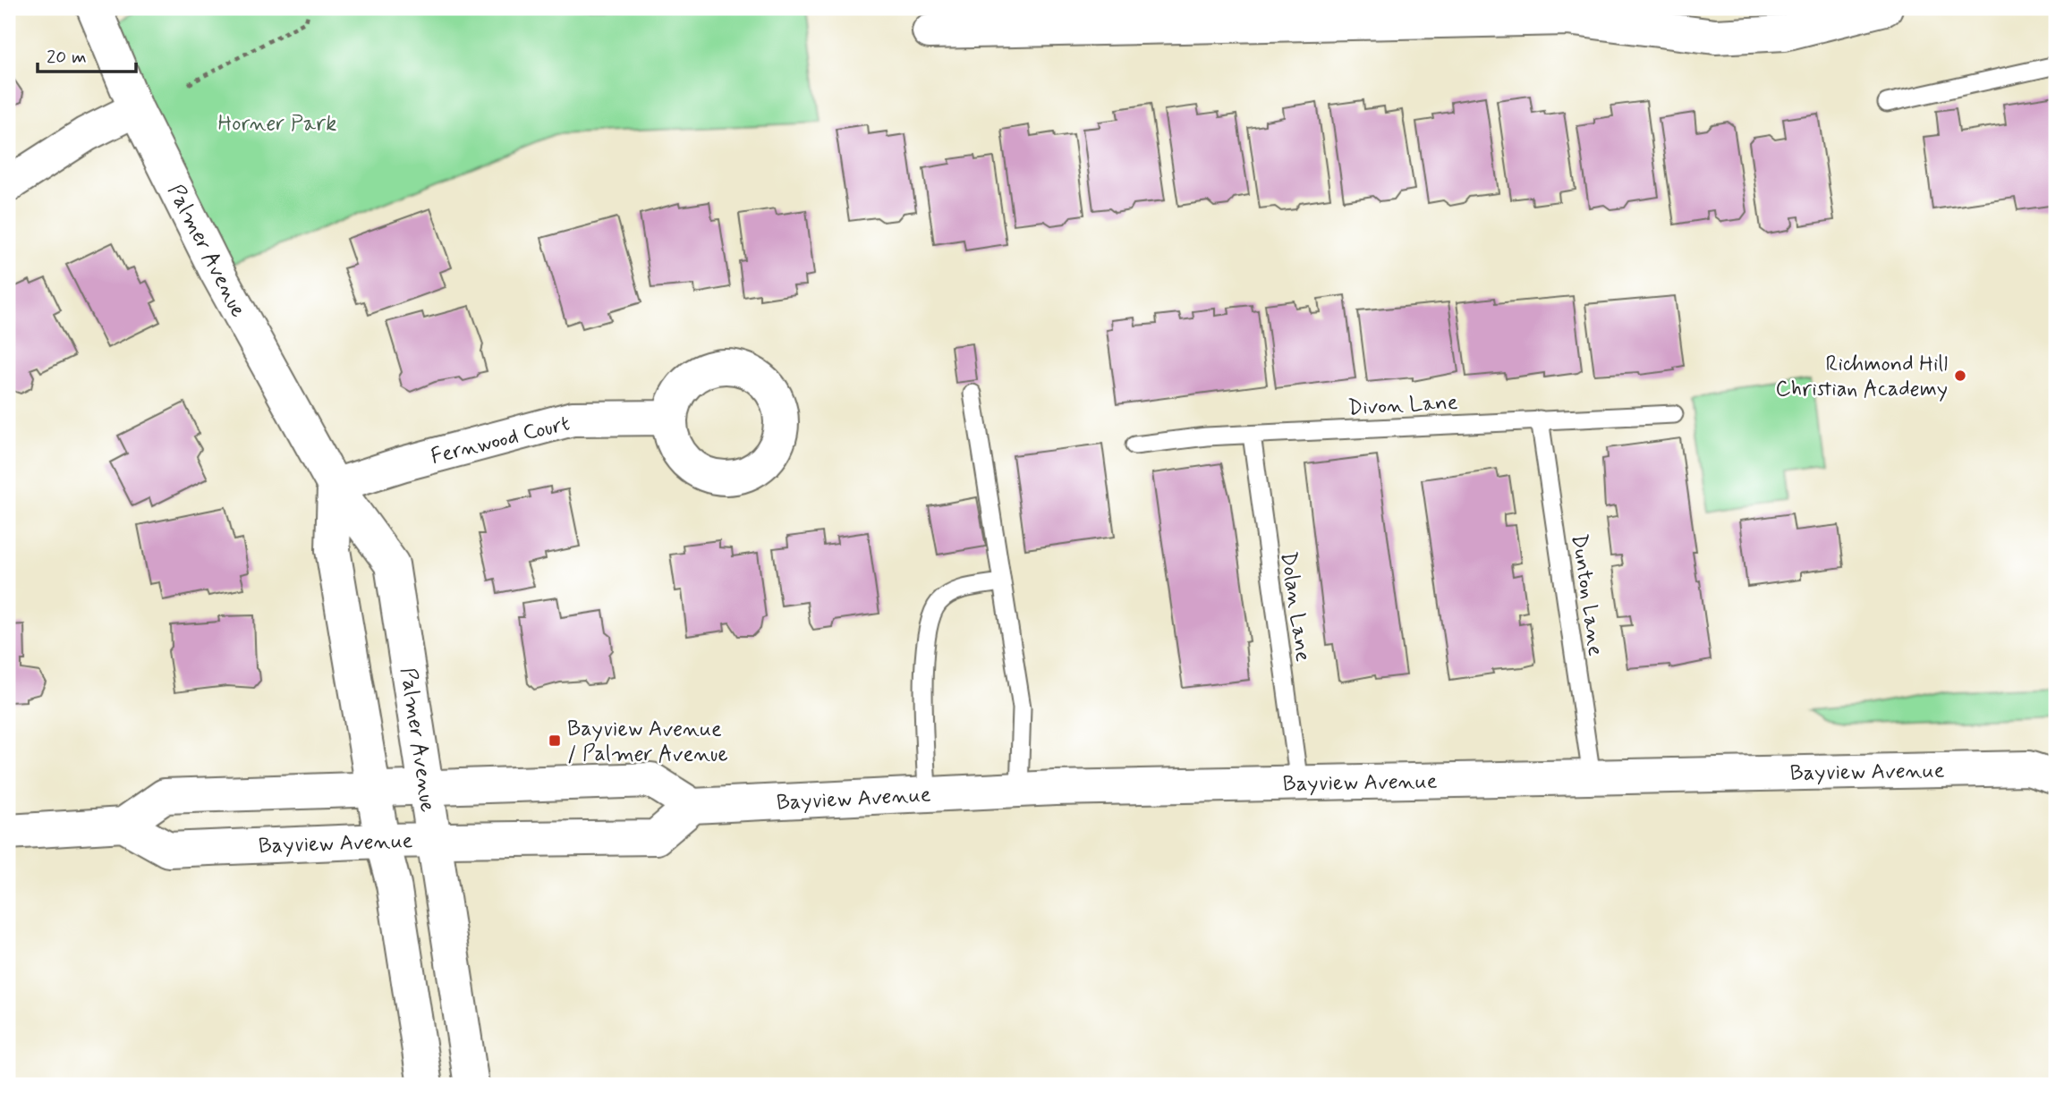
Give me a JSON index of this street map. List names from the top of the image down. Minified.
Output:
{"streets":{"street":["Palmer Avenue","Fernwood Court","Bayview Avenue"],"lane":["Divon Lane","Dunton Lane","Dolan Lane"]},"crossings":[["Palmer Avenue","Fernwood Court"],["Palmer Avenue","Bayview Avenue"],["Divon Lane","Dunton Lane"],["Divon Lane","Dolan Lane"],["Dunton Lane","Bayview Avenue"],["Dolan Lane","Bayview Avenue"]],"parks":["Horner Park"],"places":{"other":["Richmond Hill Christian Academy"],"transit":["Bayview Avenue / Palmer Avenue"]},"scale_bar":"20 m"}
